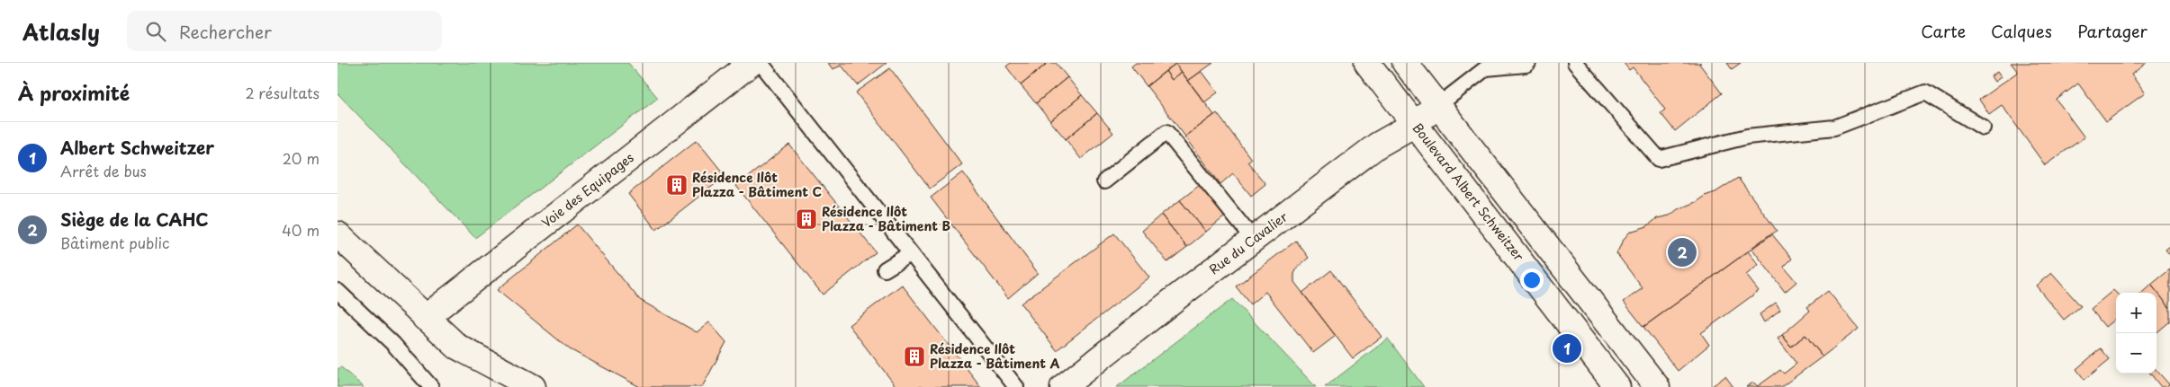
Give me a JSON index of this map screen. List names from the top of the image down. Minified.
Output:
{"streets":{"street":["Voie des Equipages","Boulevard Albert Schweitzer","Rue du Cavalier"]},"crossings":[["Boulevard Albert Schweitzer","Rue du Cavalier"]],"places":{"building":["Résidence Ilôt Plazza - Bâtiment C","Résidence Ilôt Plazza - Bâtiment B","Résidence Ilôt Plazza - Bâtiment A"]},"page":{"header":"Atlasly","search":"Rechercher","nav":["Carte","Calques","Partager"],"heading":["À proximité","2 résultats"],"list":[{"mark":"1","name":"Albert Schweitzer","note":"Arrêt de bus","value":"20 m"},{"mark":"2","name":"Siège de la CAHC","note":"Bâtiment public","value":"40 m"}],"pins":["2","1"],"map_buttons":["+","−"]}}
